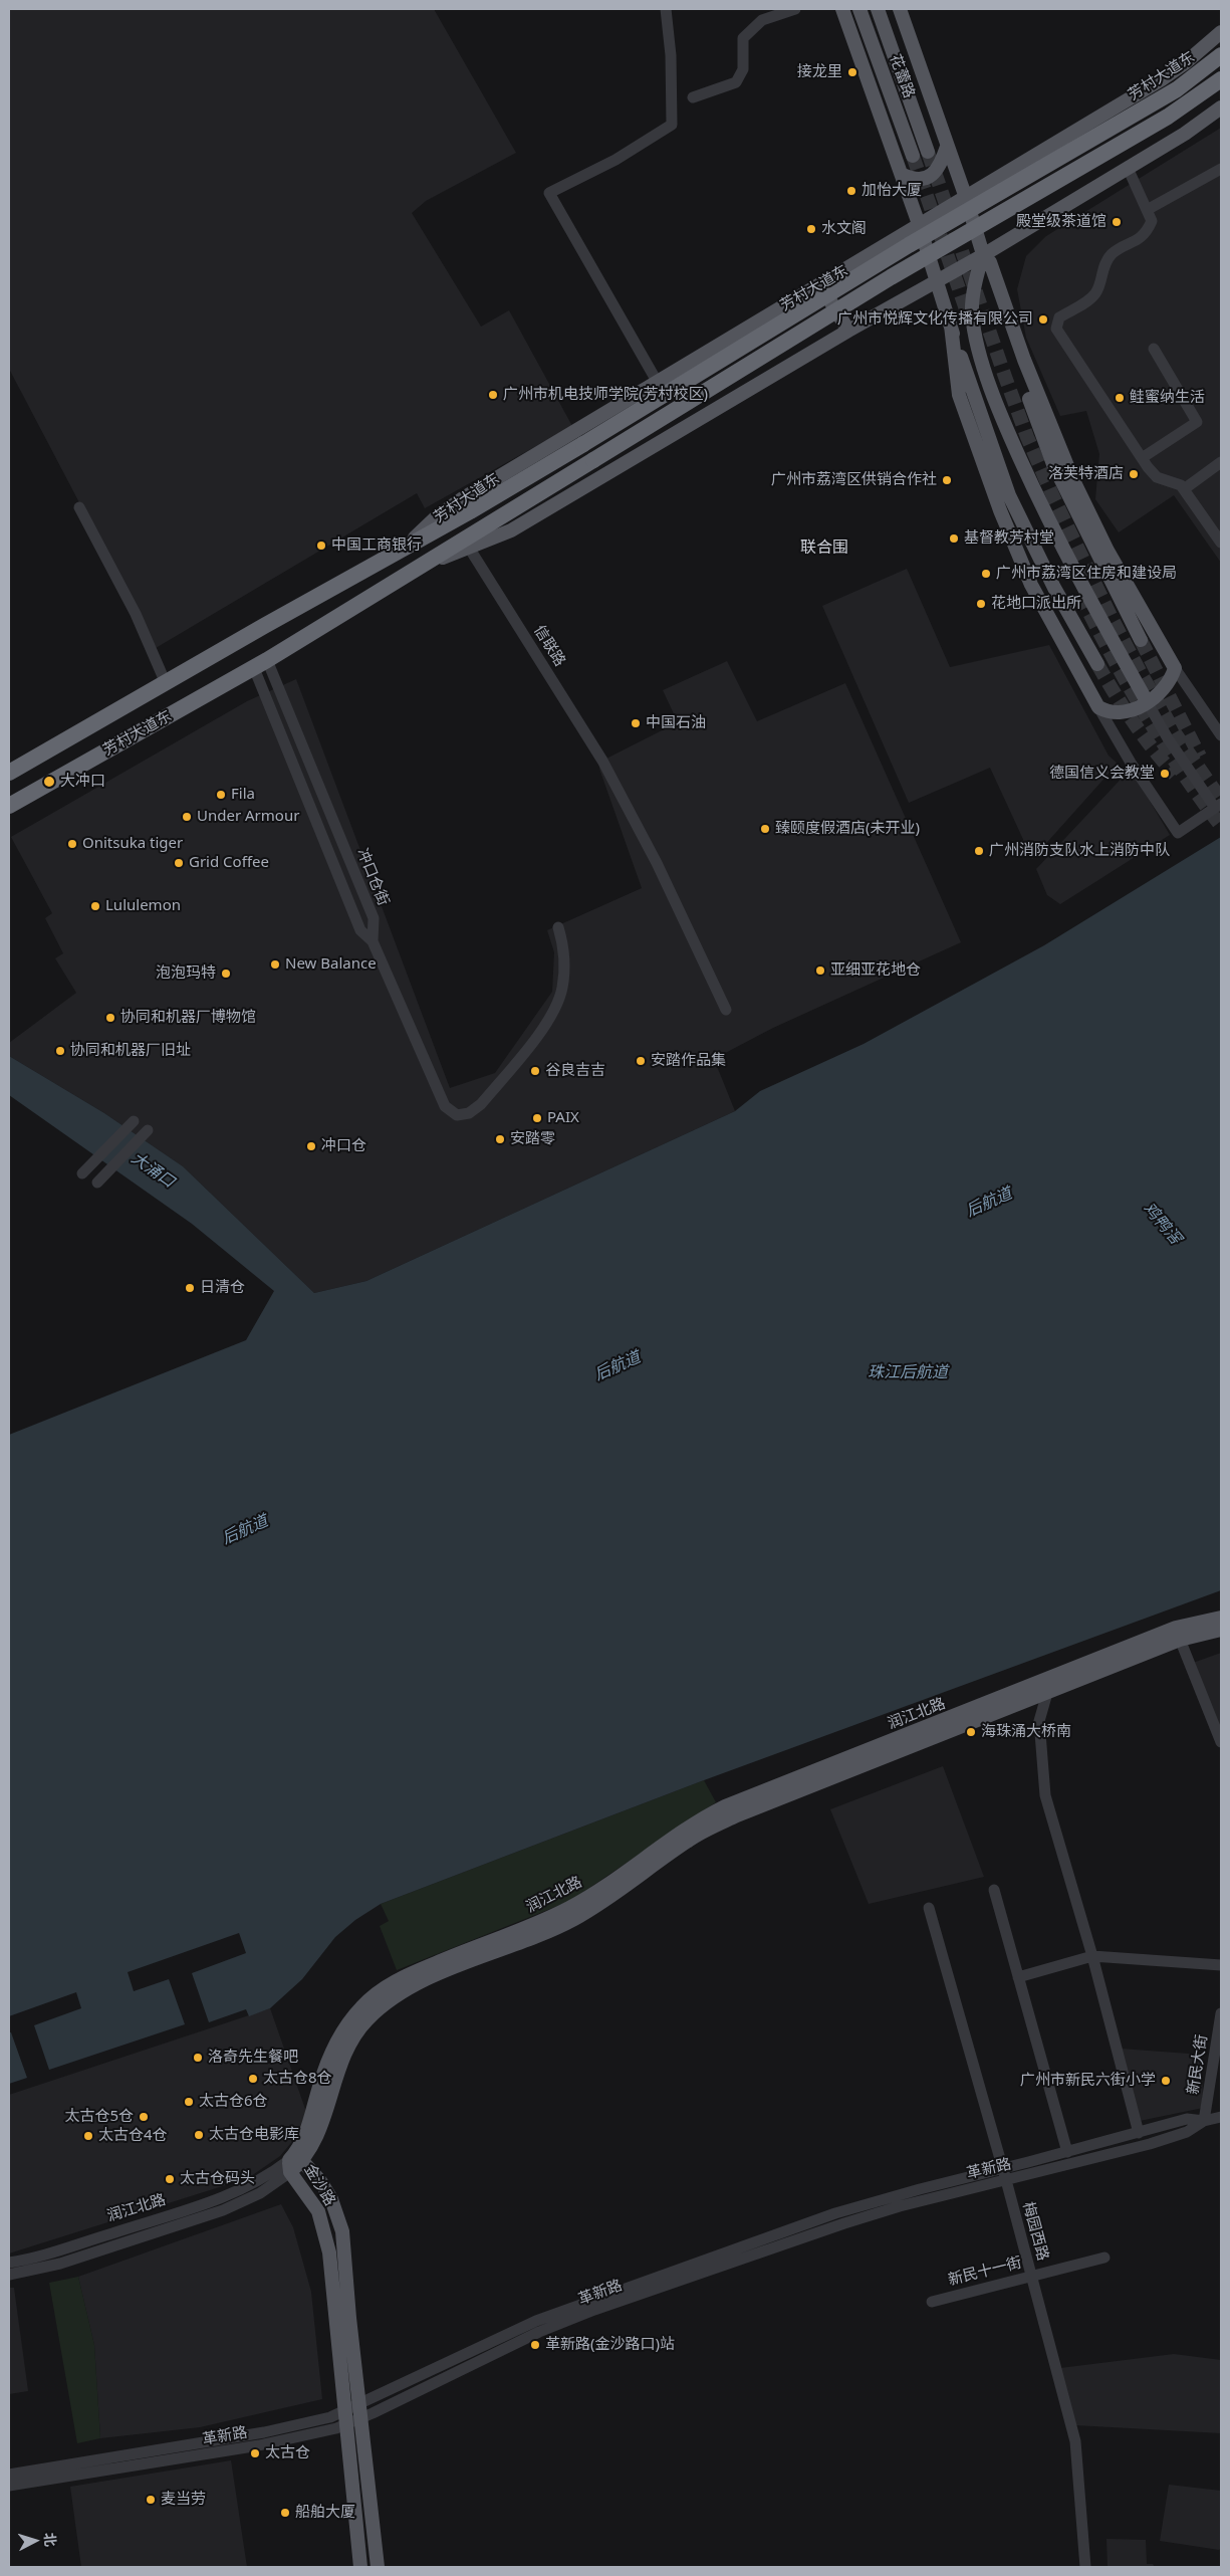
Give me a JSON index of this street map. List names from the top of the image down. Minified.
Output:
{"streets":{"highway":["芳村大道东"],"main road":["花蕾路","润江北路","金沙路"],"street":["信联路","冲口仓街","新民大街","革新路","梅园西路","新民十一街"]},"crossings":[["芳村大道东","信联路"],["芳村大道东","冲口仓街"],["润江北路","金沙路"],["新民大街","革新路"],["革新路","金沙路"],["革新路","梅园西路"],["梅园西路","新民十一街"]],"districts":["联合围"],"water":["大涌口","后航道","鸡鸭滘","珠江后航道"],"places":["接龙里","加怡大厦","殿堂级茶道馆","水文阁","广州市悦辉文化传播有限公司","广州市机电技师学院(芳村校区)","鲑蜜纳生活","洛芙特酒店","广州市荔湾区供销合作社","基督教芳村堂","中国工商银行","广州市荔湾区住房和建设局","花地口派出所","中国石油","德国信义会教堂","大冲口","Fila","Under Armour","臻颐度假酒店(未开业)","Onitsuka tiger","广州消防支队水上消防中队","Grid Coffee","Lululemon","New Balance","亚细亚花地仓","泡泡玛特","协同和机器厂博物馆","协同和机器厂旧址","安踏作品集","谷良吉吉","PAIX","安踏零","冲口仓","日清仓","海珠涌大桥南","洛奇先生餐吧","太古仓8仓","广州市新民六街小学","太古仓6仓","太古仓5仓","太古仓电影库","太古仓4仓","太古仓码头","革新路(金沙路口)站","太古仓","麦当劳","船舶大厦"],"north":"right"}
